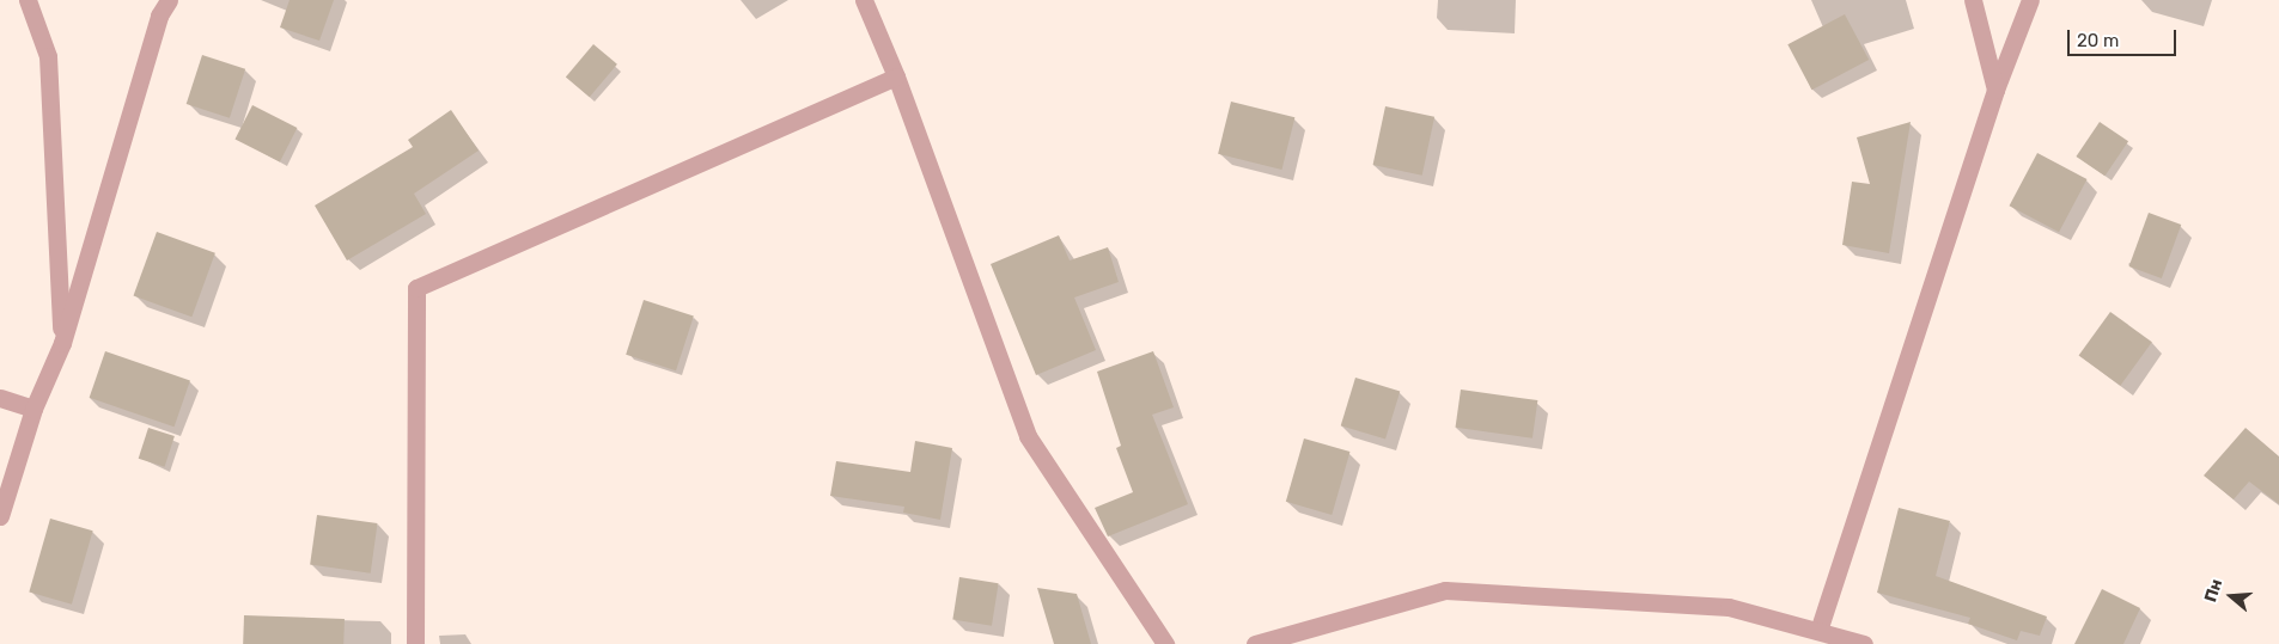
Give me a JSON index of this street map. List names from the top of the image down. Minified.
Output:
{"scale_bar":"20 m","north":"left"}
